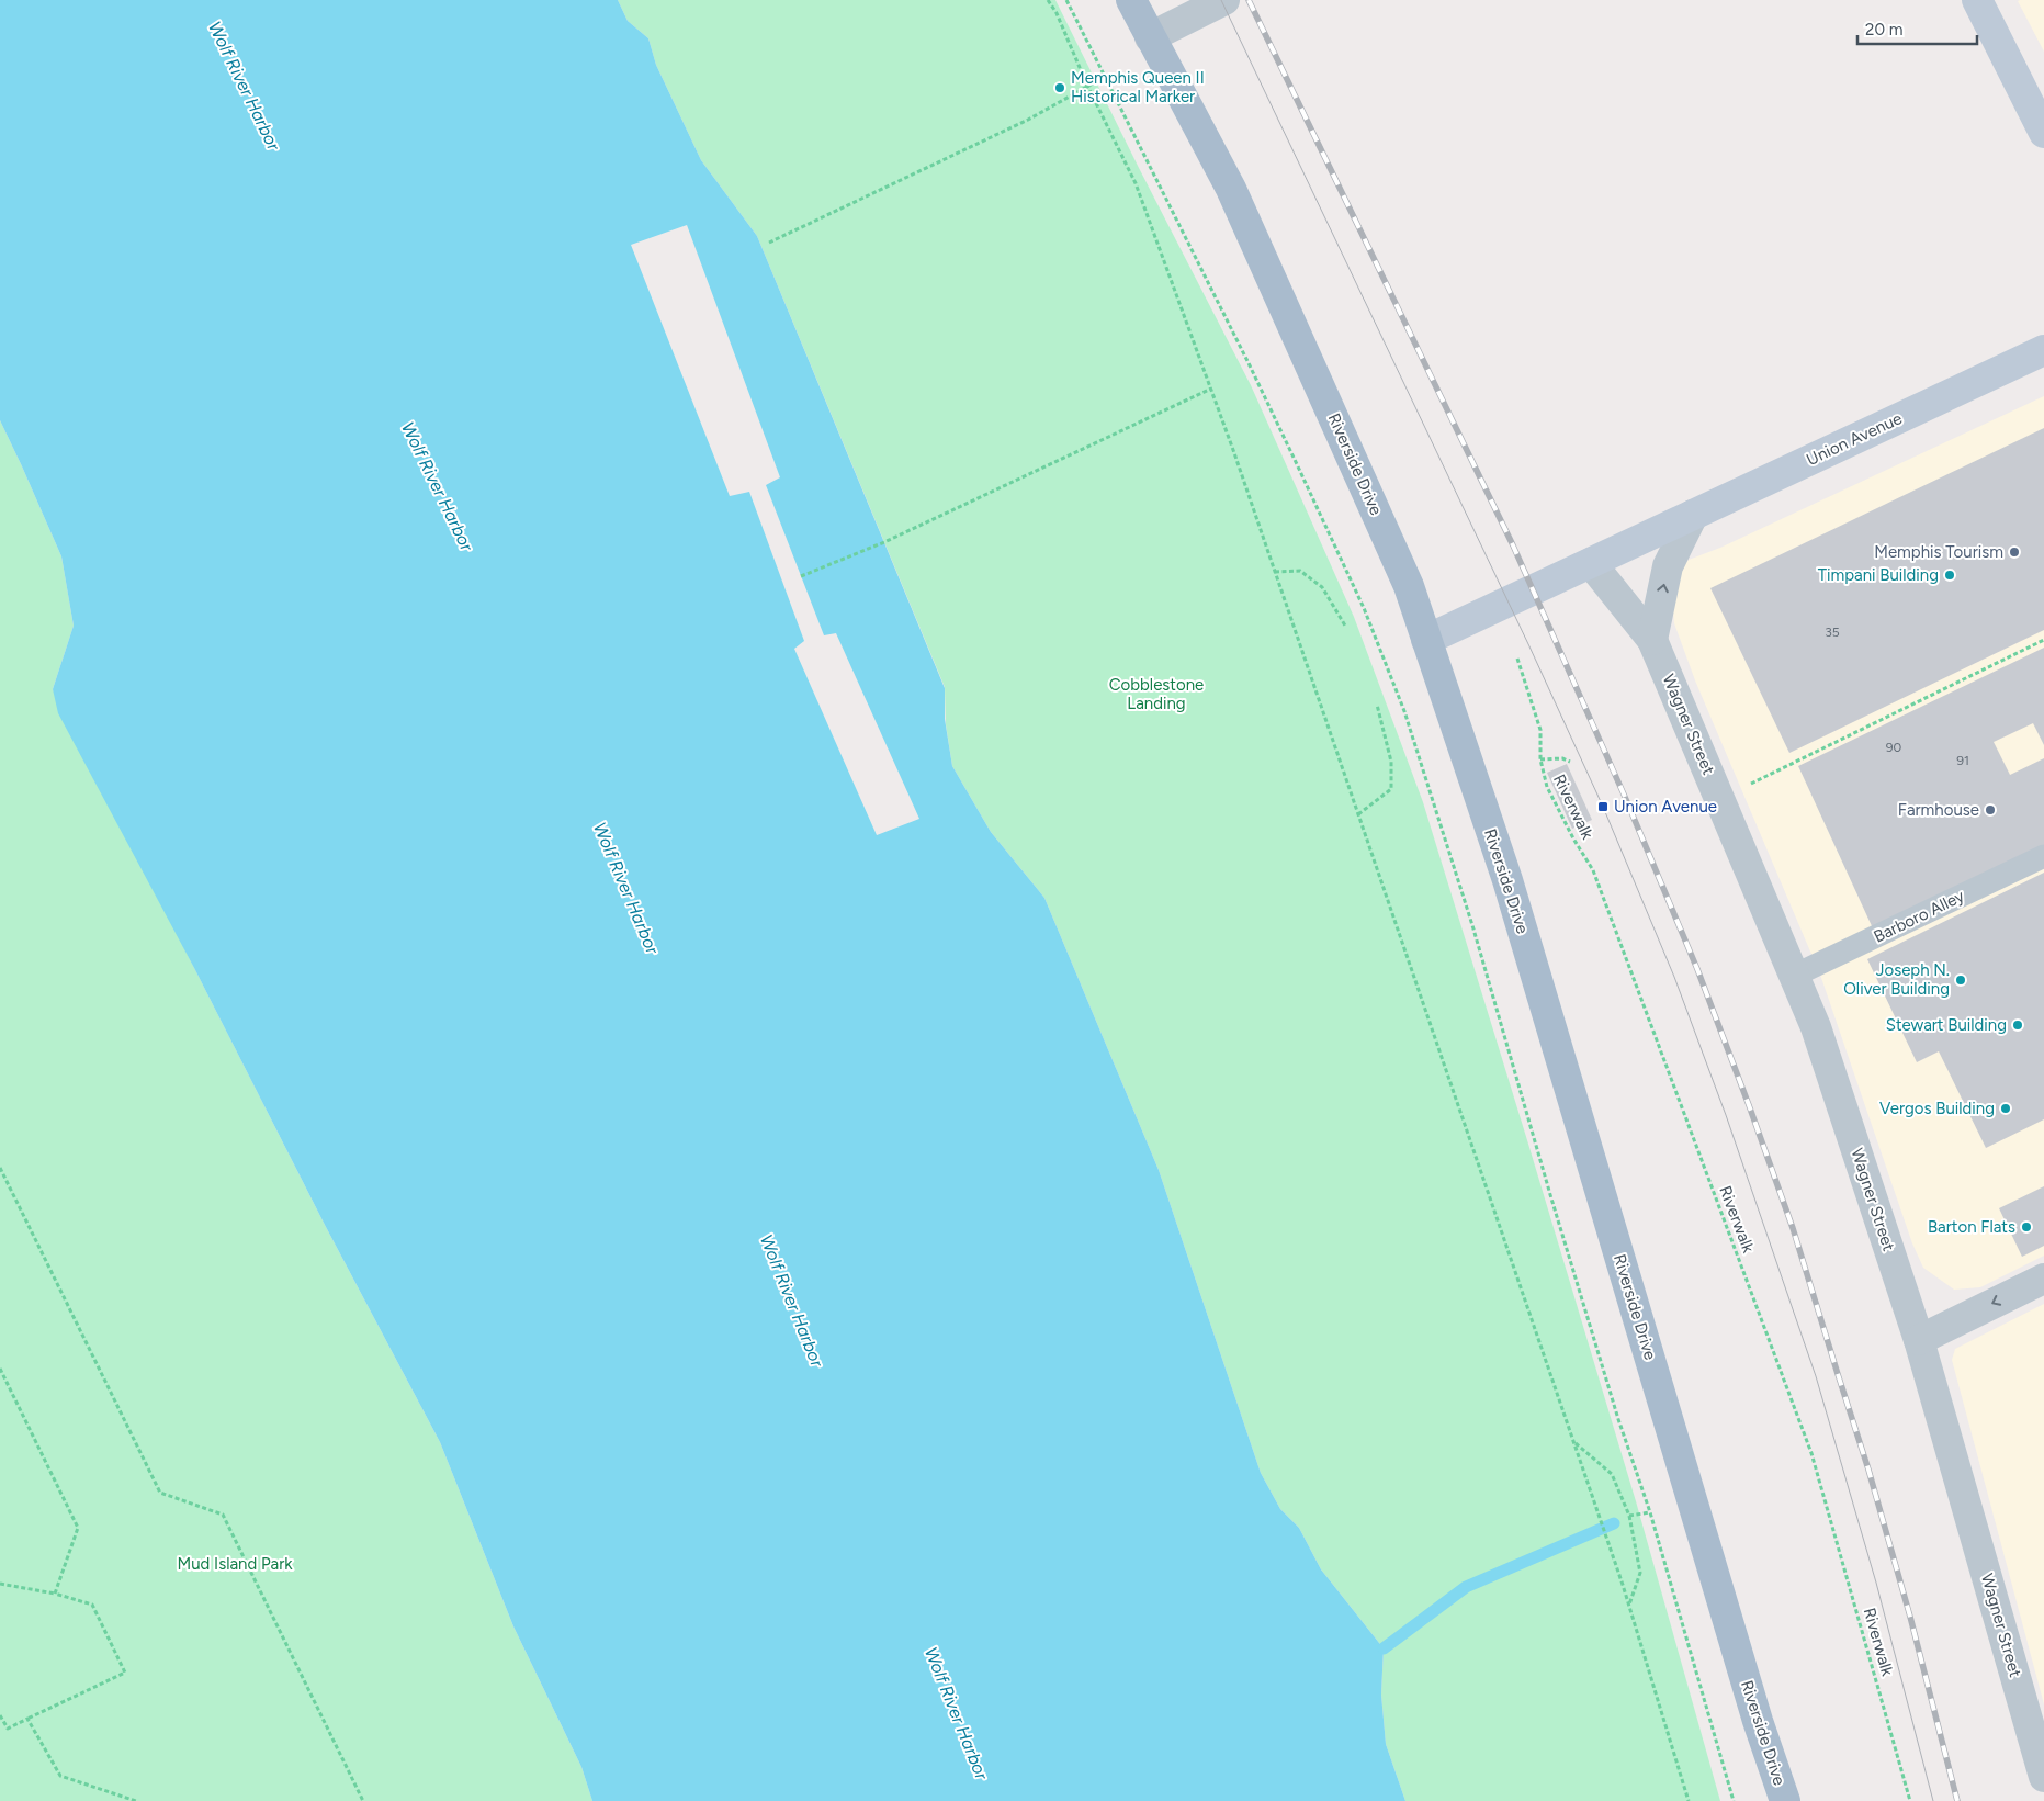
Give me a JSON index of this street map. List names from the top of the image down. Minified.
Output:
{"streets":{"main road":["Union Avenue","Riverside Drive"],"street":["Wagner Street"],"lane":["Barboro Alley"],"path":["Riverwalk"]},"crossings":[["Union Avenue","Riverside Drive"],["Union Avenue","Wagner Street"],["Wagner Street","Barboro Alley"]],"water":["Wolf River Harbor"],"parks":["Cobblestone Landing","Mud Island Park"],"places":{"other":["Memphis Queen II Historical Marker","Memphis Tourism","Timpani Building","Farmhouse","Joseph N. Oliver Building","Stewart Building","Vergos Building","Barton Flats"],"transit":["Union Avenue"]},"house_numbers":["35","90","91"],"scale_bar":"20 m"}
